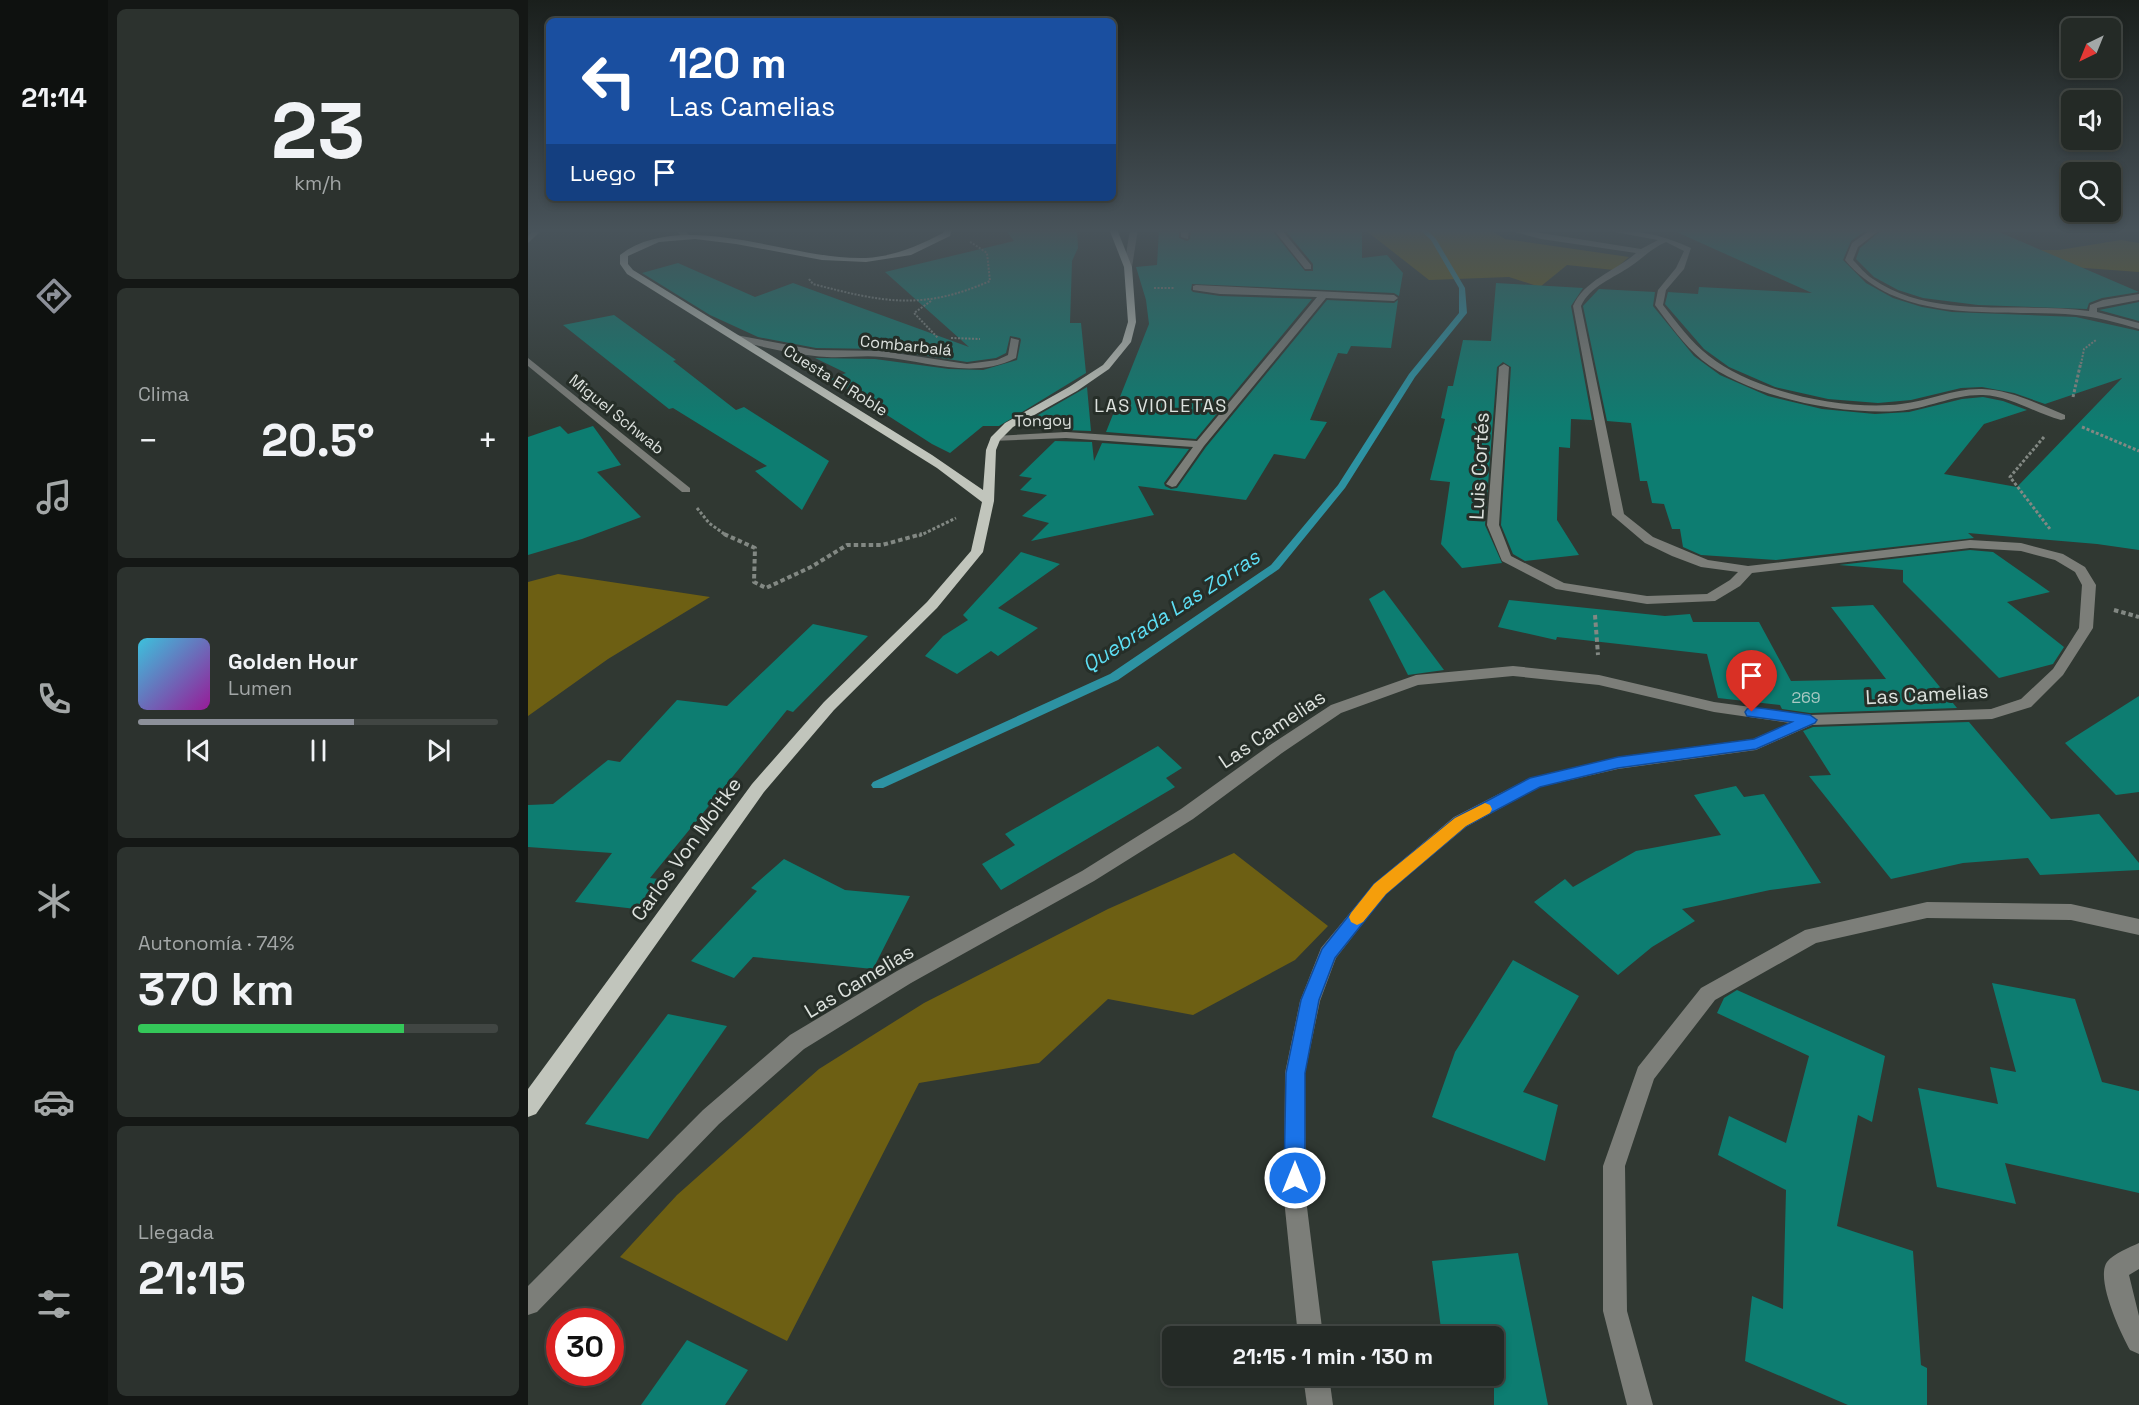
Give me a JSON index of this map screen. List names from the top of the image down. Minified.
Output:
{"streets":{"main road":["Cuesta El Roble","Carlos Von Moltke"],"street":["Combarbalá","Miguel Schwab","Tongoy","Luis Cortés","Las Camelias"]},"crossings":[["Combarbalá","Cuesta El Roble"],["Cuesta El Roble","Carlos Von Moltke"],["Tongoy","Carlos Von Moltke"],["Luis Cortés","Las Camelias"]],"districts":["LAS VIOLETAS"],"water":["Quebrada Las Zorras"],"house_numbers":["269"],"north":"bottom left","page":{"tabs":"21:14","tile":[["23","km/h"],"Clima",["Autonomía · 74%","370 km"],["Llegada","21:15"]],"turn":["120 m","Las Camelias"],"then":"Luego","heat":["−","20.5°","+"],"song":["Golden Hour","Lumen"],"limit":"30","trip":"21:15 · 1 min · 130 m"}}
